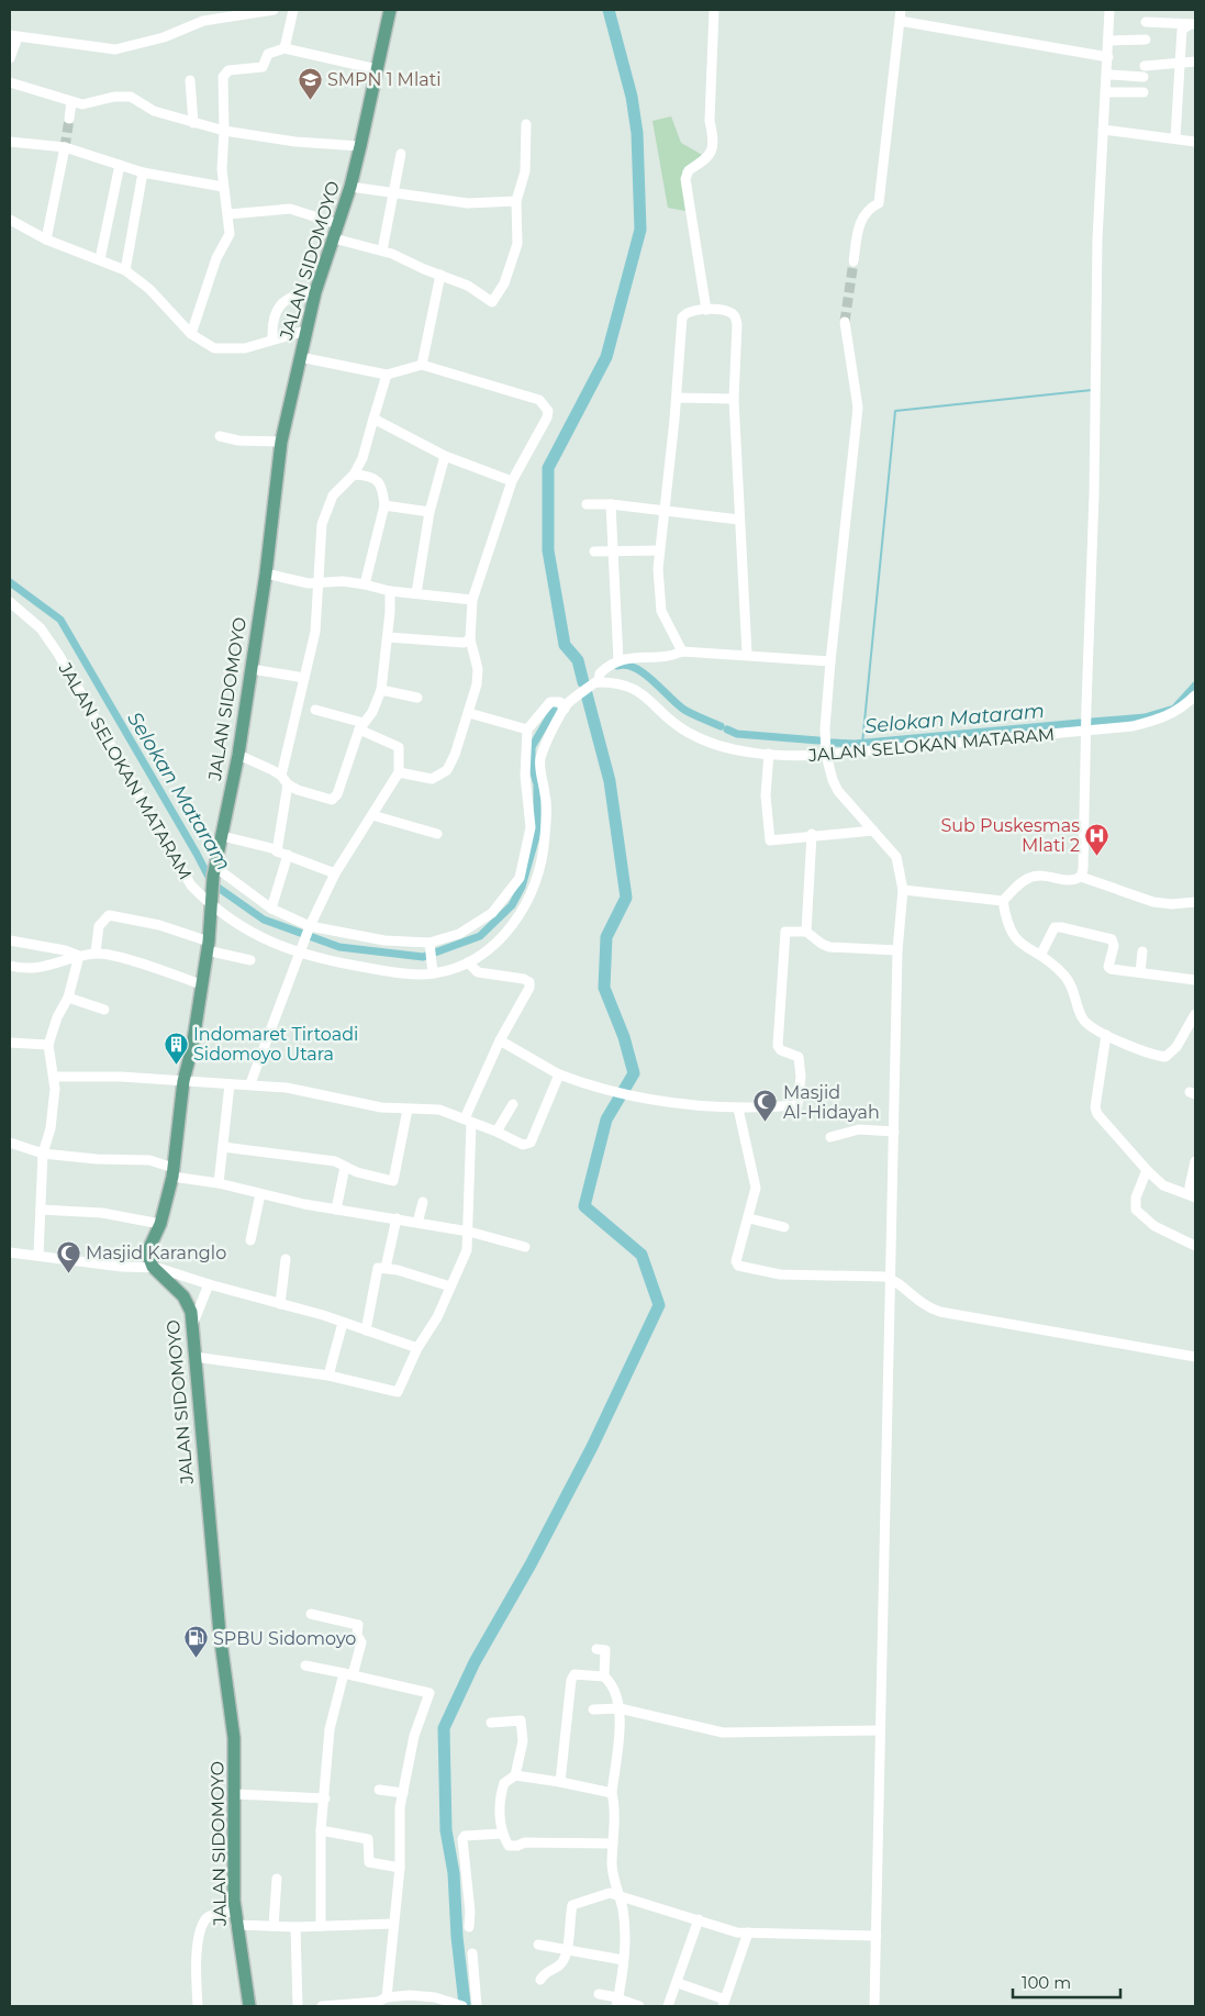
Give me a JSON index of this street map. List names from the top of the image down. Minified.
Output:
{"streets":{"main road":["JALAN SIDOMOYO"],"street":["JALAN SELOKAN MATARAM"]},"crossings":[["JALAN SIDOMOYO","JALAN SELOKAN MATARAM"]],"water":["Selokan Mataram"],"places":{"school or university":["SMPN 1 Mlati"],"hospital":["Sub Puskesmas Mlati 2"],"building":["Indomaret Tirtoadi Sidomoyo Utara"],"mosque":["Masjid Al-Hidayah","Masjid Karanglo"],"fuel station":["SPBU Sidomoyo"]},"scale_bar":"100 m"}
